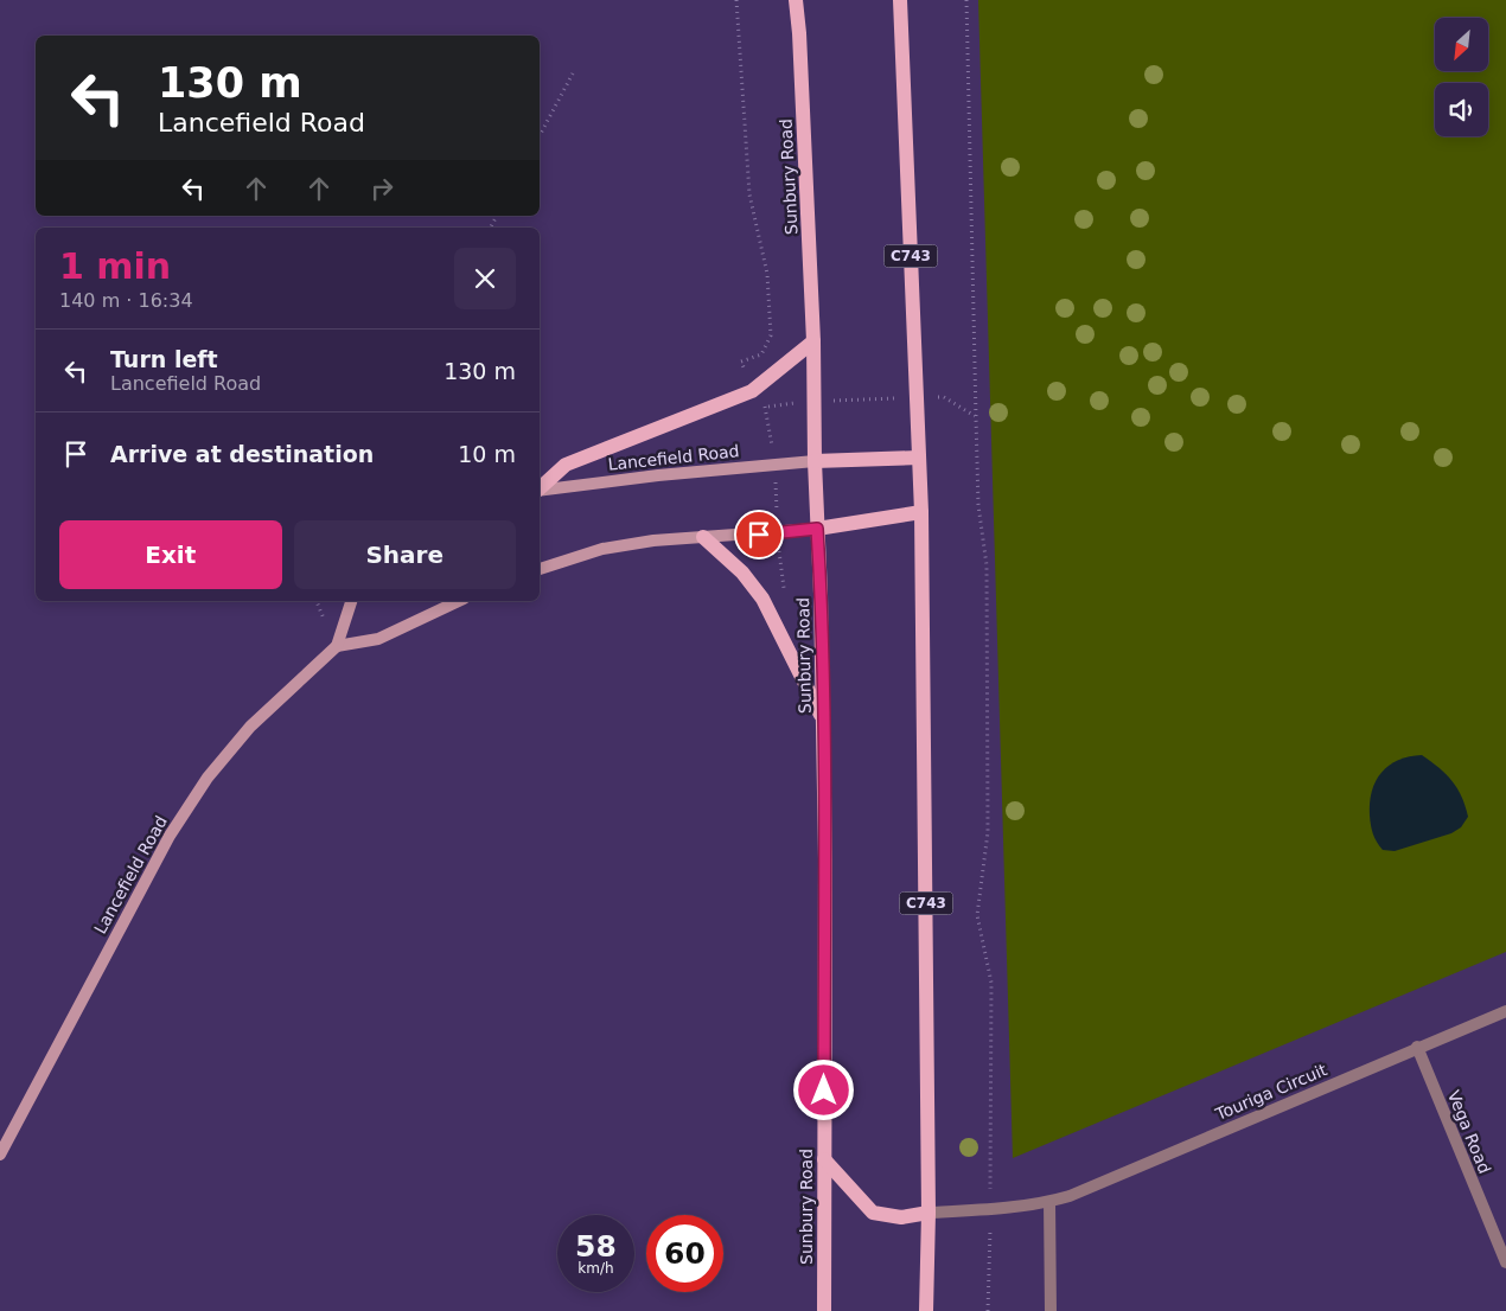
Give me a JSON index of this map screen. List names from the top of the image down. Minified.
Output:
{"streets":{"main road":["Sunbury Road","C743","Lancefield Road"],"street":["Touriga Circuit","Vega Road"]},"crossings":[["Sunbury Road","Lancefield Road"],["C743","Touriga Circuit"],["Touriga Circuit","Vega Road"]],"north":"bottom left","page":{"turn":["130 m","Lancefield Road"],"heading":["1 min","140 m · 16:34"],"list":[{"name":"Turn left","note":"Lancefield Road","value":"130 m"},{"name":"Arrive at destination","value":"10 m"}],"buttons":["Exit","Share"],"speed":"58 km/h","limit":"60"}}
